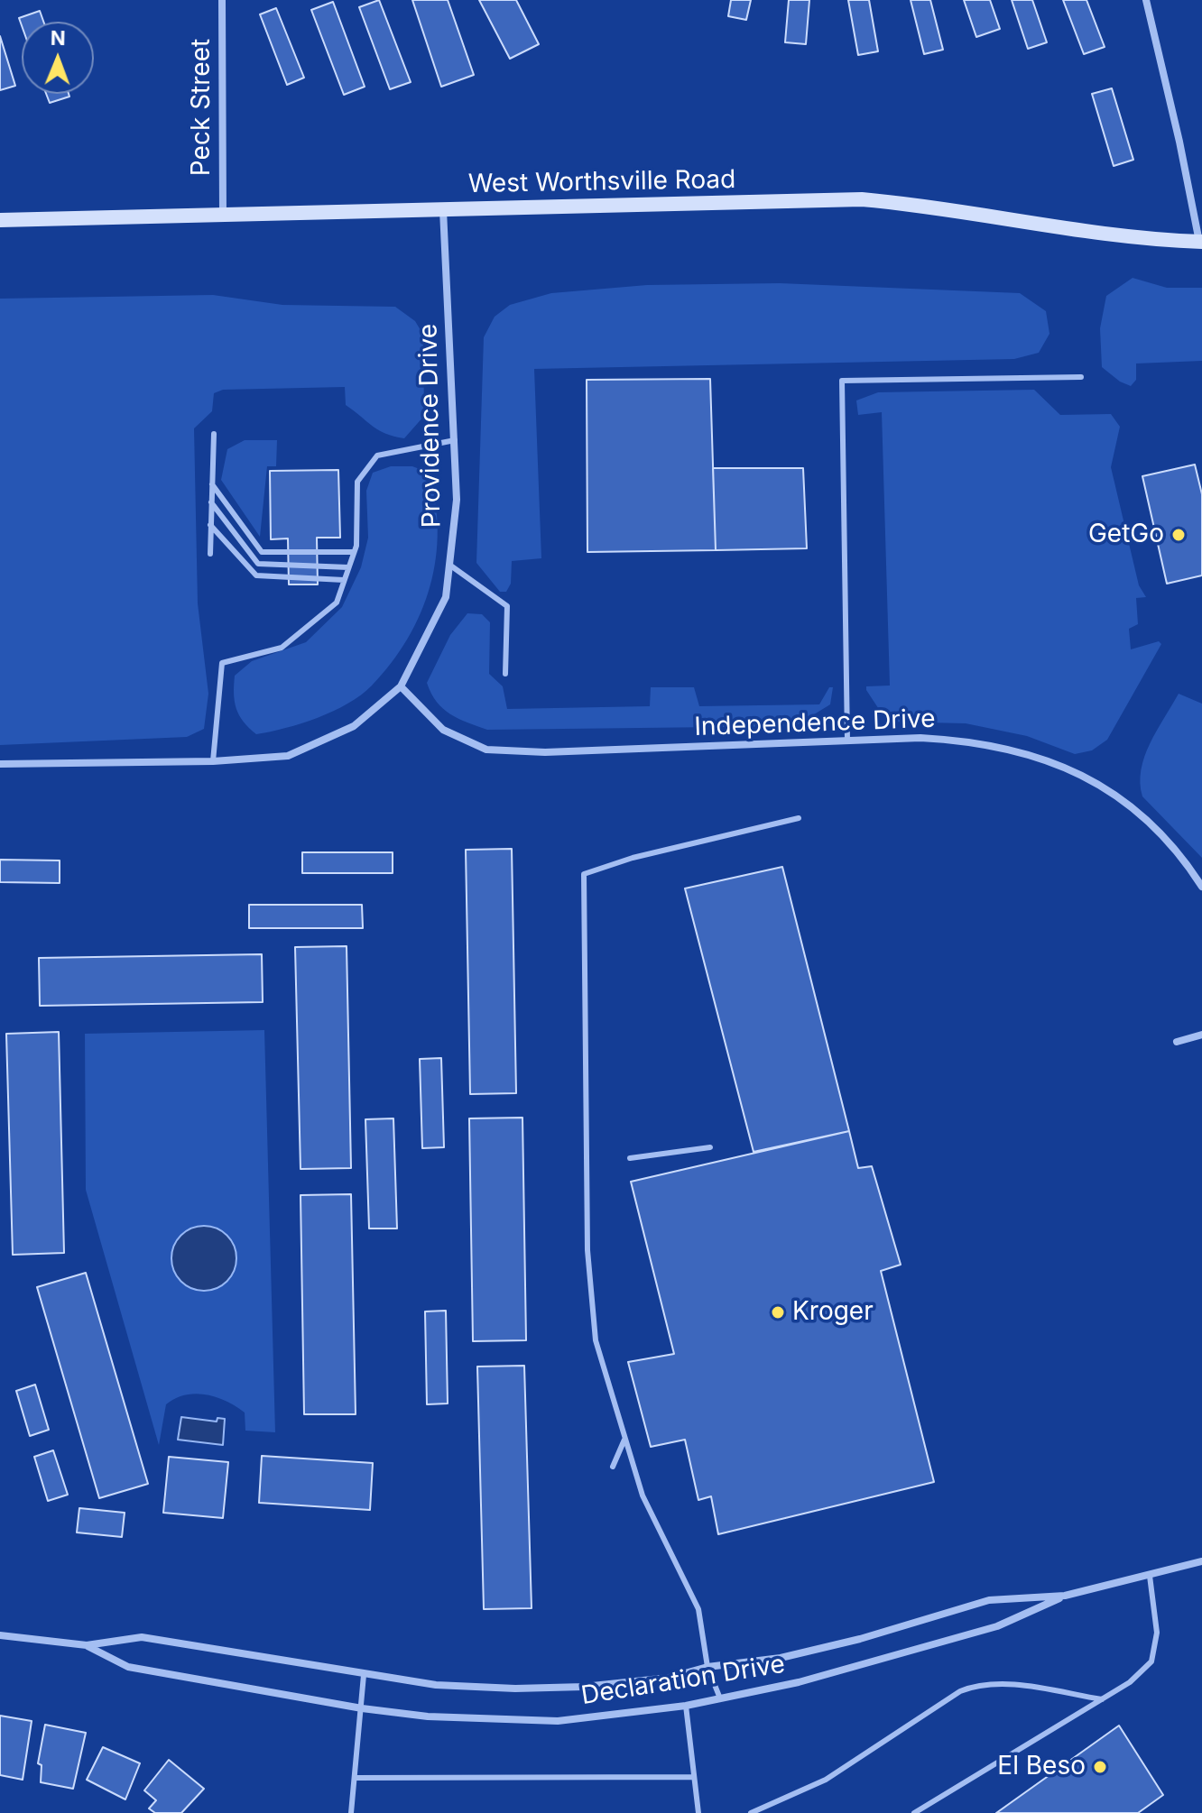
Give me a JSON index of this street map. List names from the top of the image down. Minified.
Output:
{"streets":{"main road":["West Worthsville Road"],"street":["Peck Street","Providence Drive","Independence Drive","Declaration Drive"]},"crossings":[["Peck Street","West Worthsville Road"],["West Worthsville Road","Providence Drive"],["Providence Drive","Independence Drive"]],"places":["GetGo","Kroger","El Beso"],"north":"top"}
